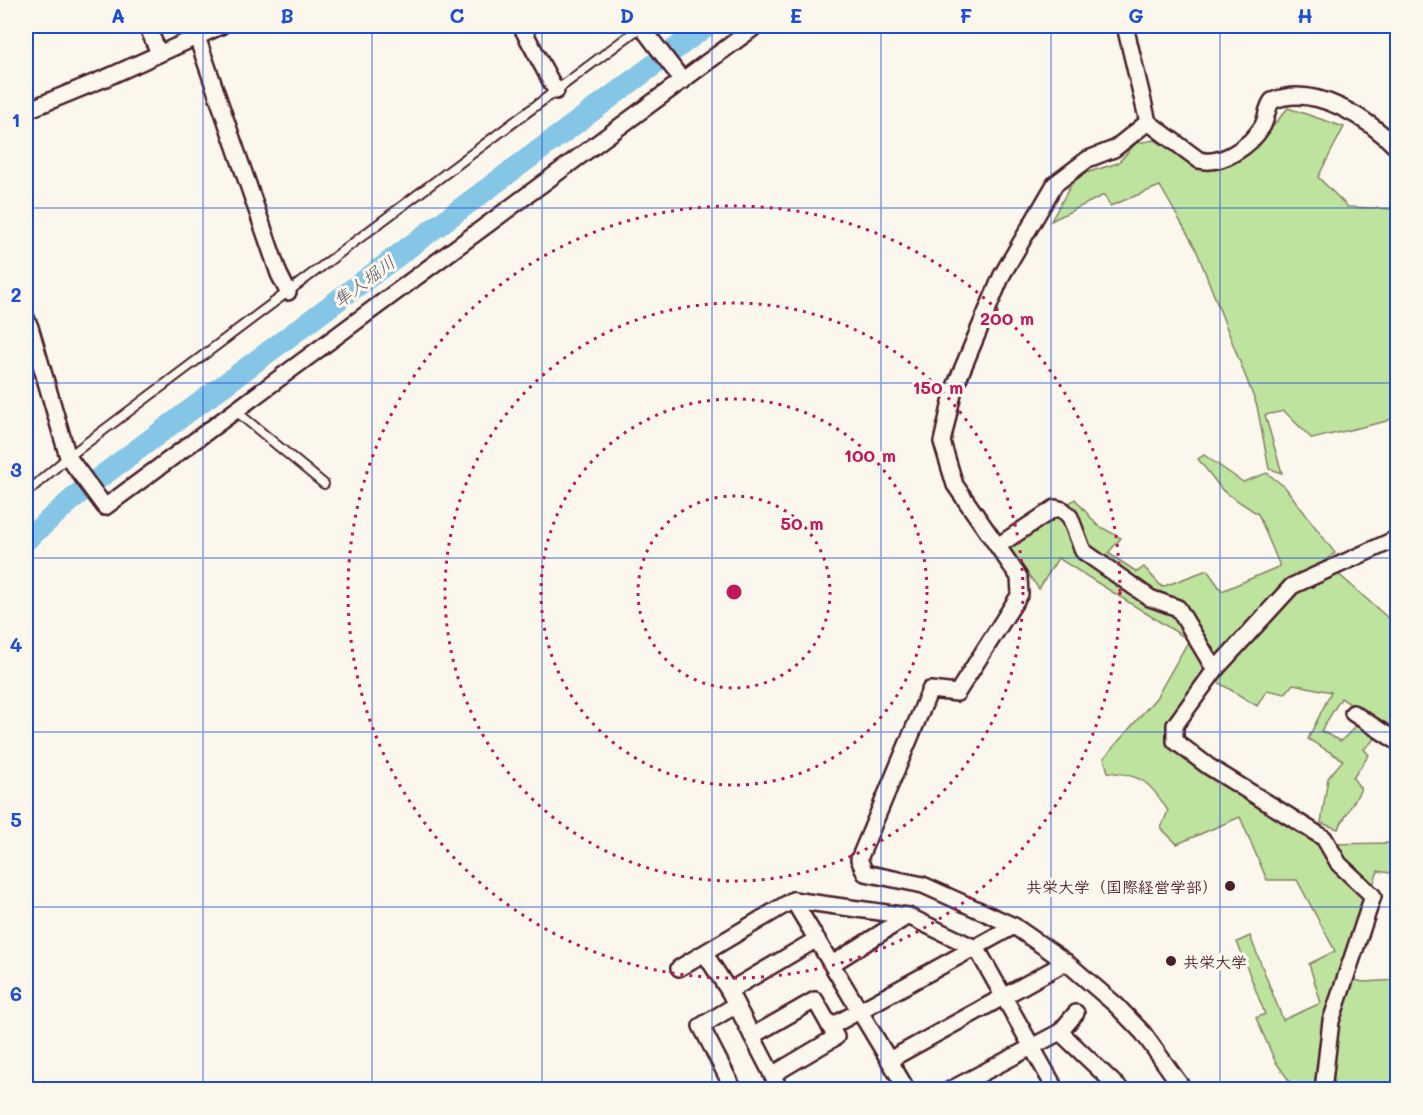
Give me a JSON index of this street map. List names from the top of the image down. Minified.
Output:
{"water":["隼人堀川"],"places":["共栄大学（国際経営学部）","共栄大学"],"grid":{"columns":["A","B","C","D","E","F","G","H"],"rows":["1","2","3","4","5","6"]},"rings":["200 m","150 m","100 m","50 m"]}
